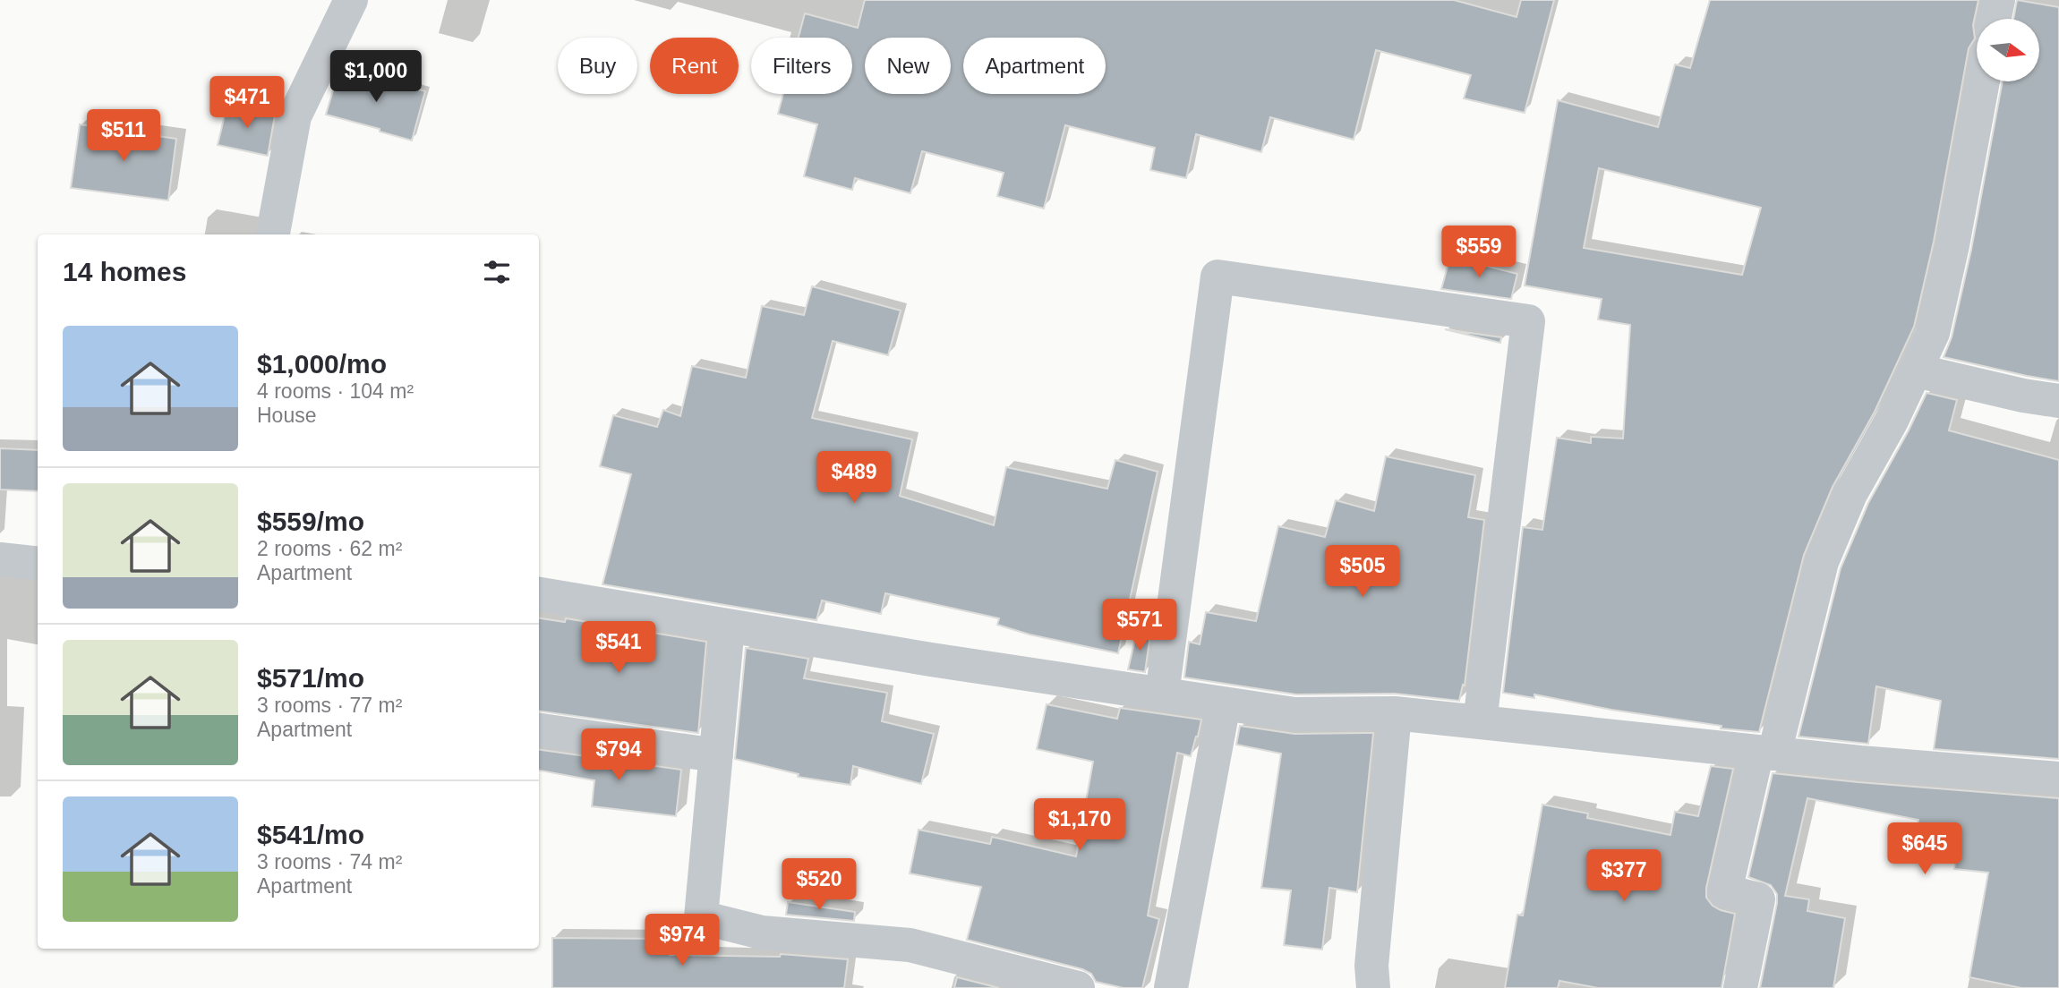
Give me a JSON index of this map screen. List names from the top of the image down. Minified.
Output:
{"north":"right","page":{"chip":["Buy","Rent","Filters","New","Apartment"],"price":["$1,000","$471","$511","$559","$489","$505","$571","$541","$794","$1,170","$645","$377","$520","$974"],"heading":"14 homes","list":[{"name":"$1,000/mo","note":"4 rooms · 104 m² · House"},{"name":"$559/mo","note":"2 rooms · 62 m² · Apartment"},{"name":"$571/mo","note":"3 rooms · 77 m² · Apartment"},{"name":"$541/mo","note":"3 rooms · 74 m² · Apartment"}]}}
